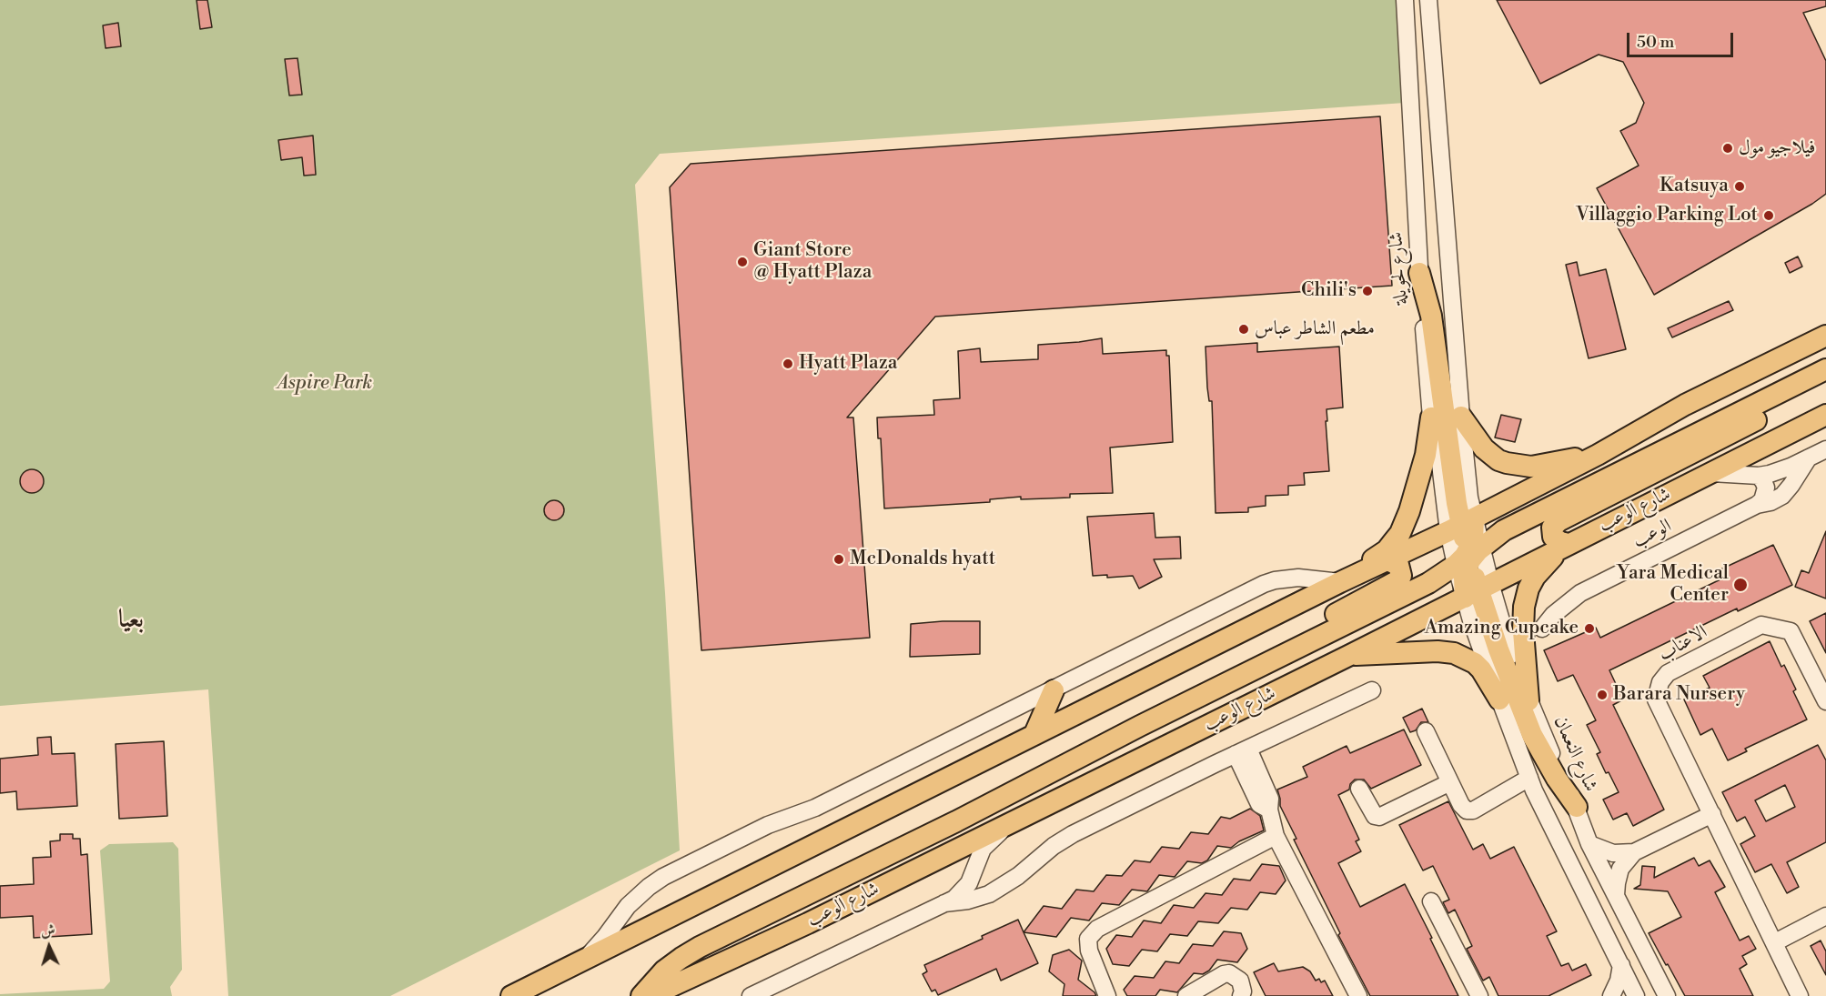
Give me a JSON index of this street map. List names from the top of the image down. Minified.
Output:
{"streets":{"main road":["شارع الوعب"],"street":["شارع لحويلة","الوعب","الاعناب","شارع النعمان"]},"crossings":[["شارع الوعب","شارع النعمان"]],"districts":["بعيا"],"parks":["Aspire Park"],"places":["فيلاجيو مول","Katsuya","Villaggio Parking Lot","Giant Store @ Hyatt Plaza","Chili's","مطعم الشاطر عباس","Hyatt Plaza","McDonalds hyatt","Yara Medical Center","Amazing Cupcake","Barara Nursery"],"scale_bar":"50 m","north":"top"}
